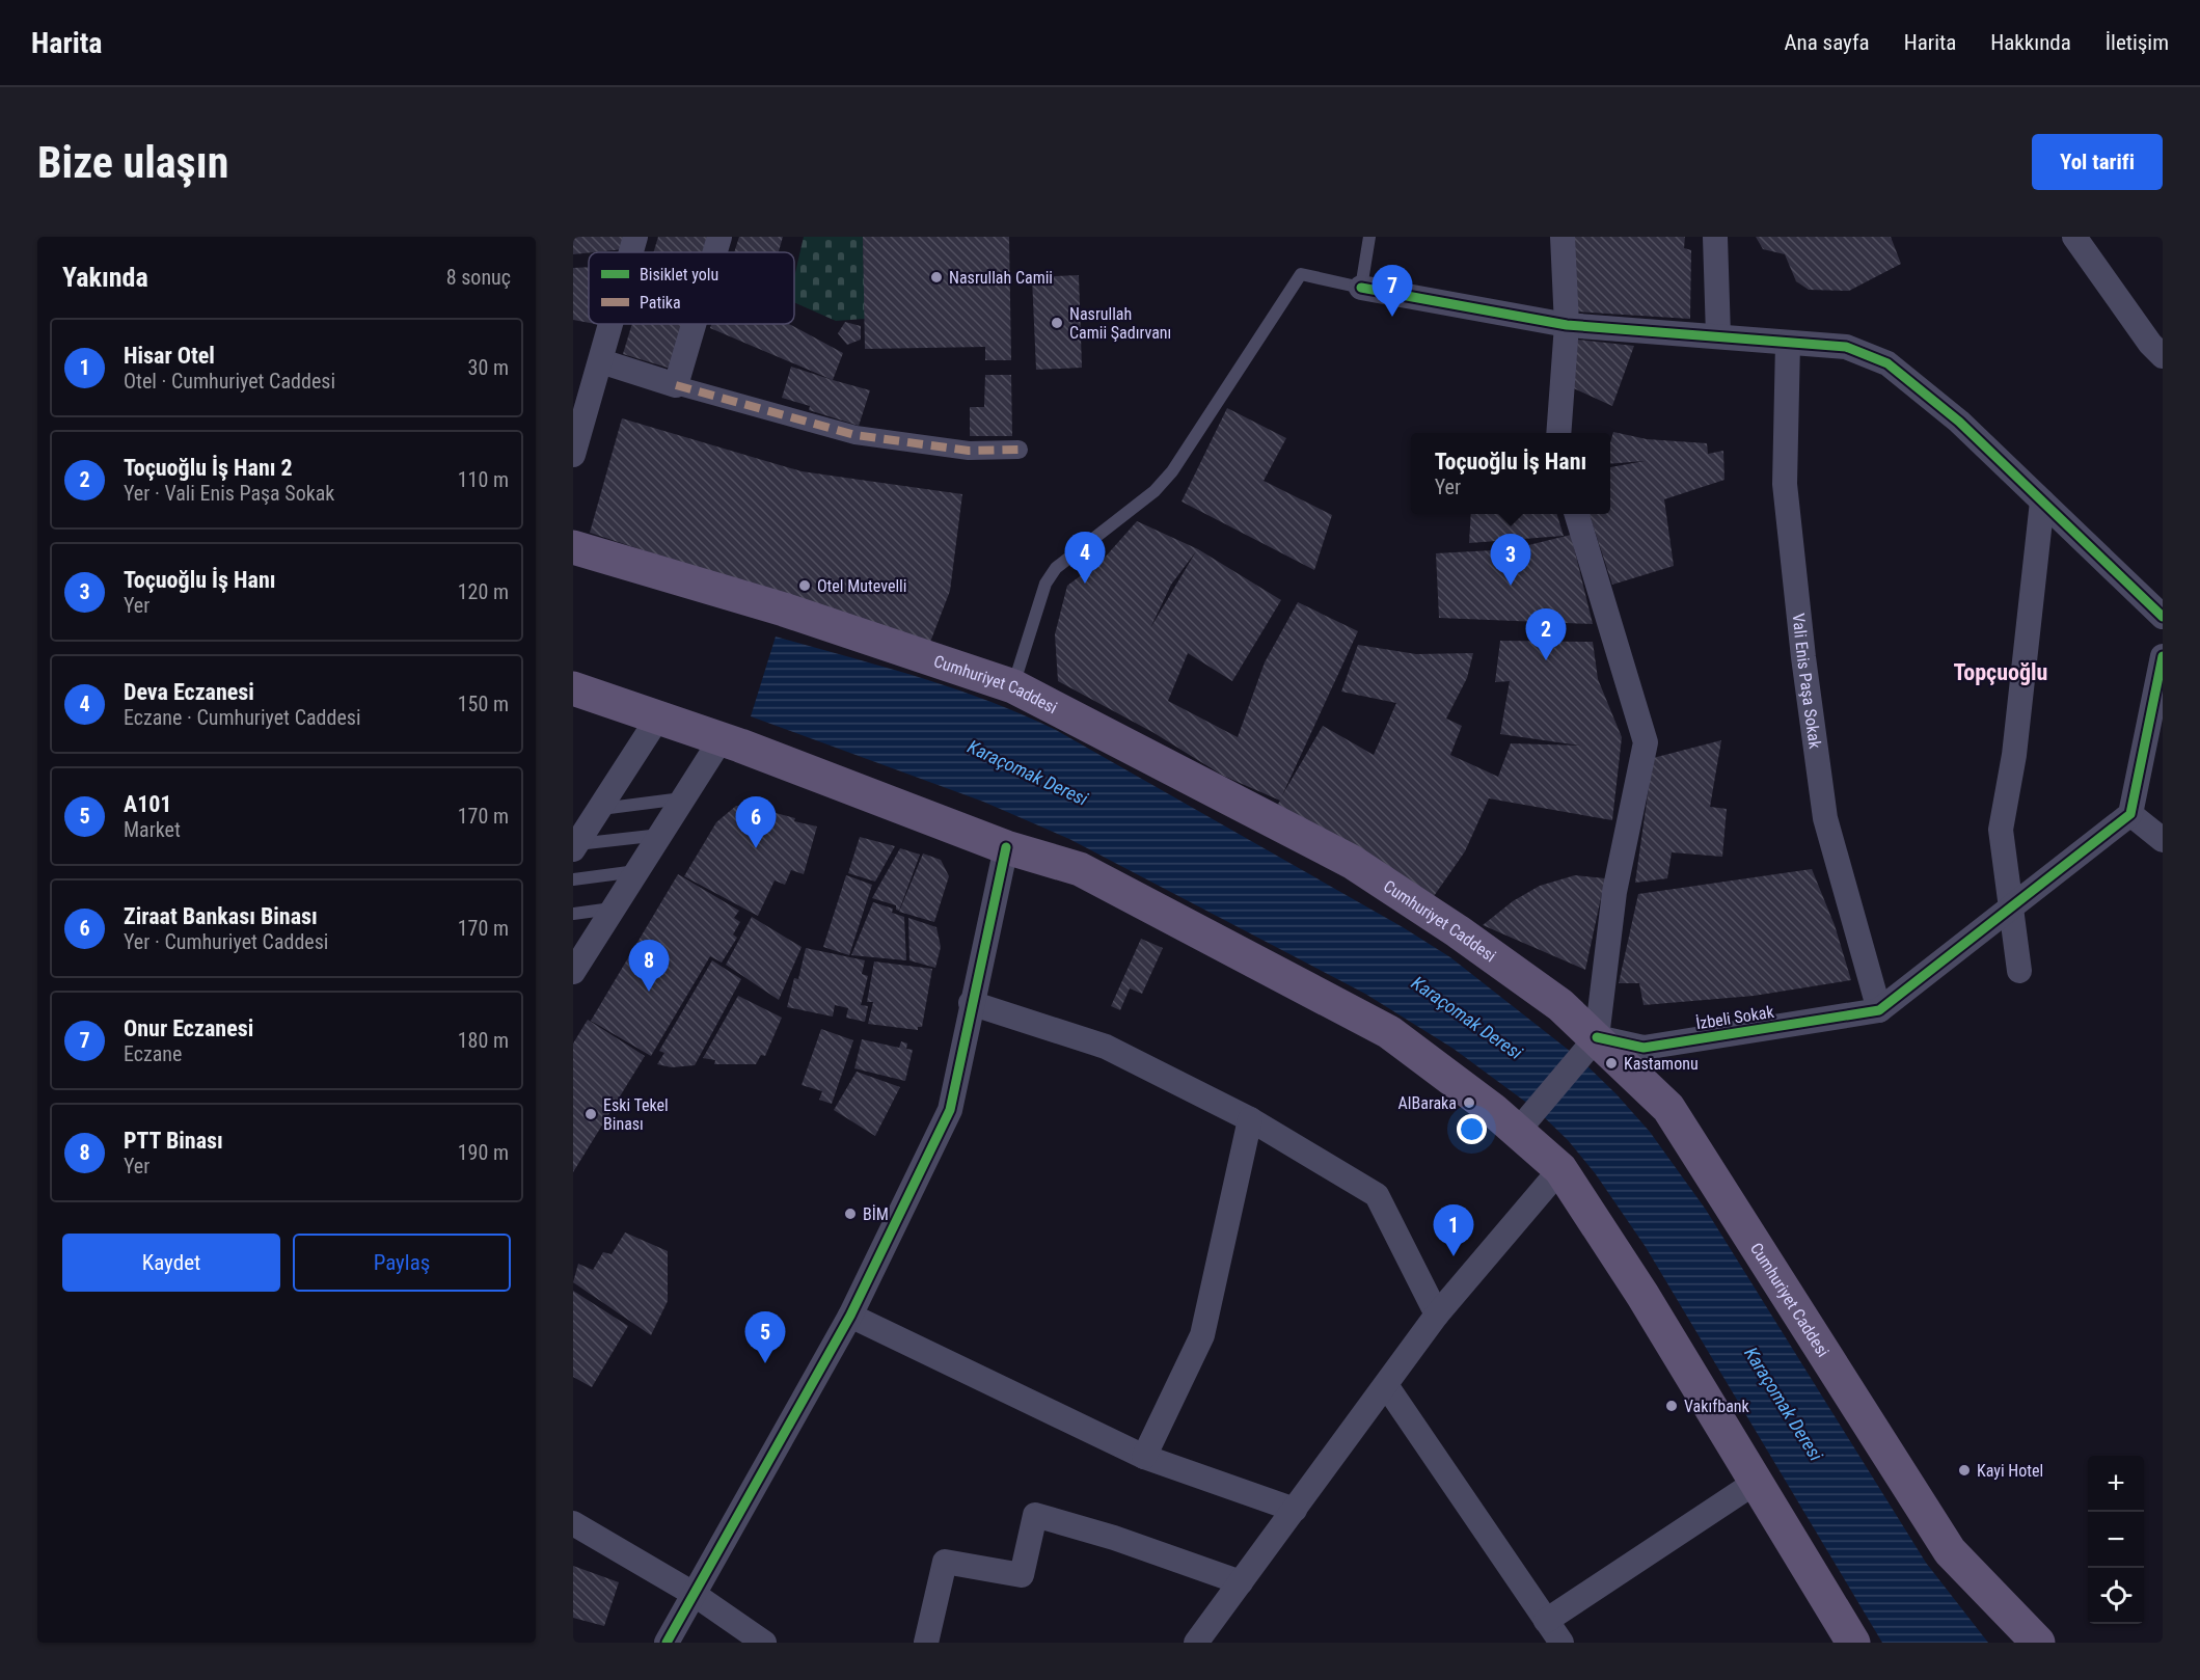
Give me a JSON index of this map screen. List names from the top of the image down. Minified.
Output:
{"streets":{"main road":["Cumhuriyet Caddesi"],"street":["Vali Enis Paşa Sokak","İzbeli Sokak"]},"crossings":[["Vali Enis Paşa Sokak","İzbeli Sokak"],["Cumhuriyet Caddesi","İzbeli Sokak"]],"districts":["Topçuoğlu"],"water":["Karaçomak Deresi"],"places":["Nasrullah Camii","Nasrullah Camii Şadırvanı","Otel Mutevelli","Kastamonu","AlBaraka","Eski Tekel Binası","BİM","Vakıfbank","Kayi Hotel"],"legend":["Bisiklet yolu","Patika"],"page":{"header":"Harita","nav":["Ana sayfa","Harita","Hakkında","İletişim"],"buttons":["Yol tarifi",["Kaydet","Paylaş"]],"title":"Bize ulaşın","heading":["Yakında","8 sonuç"],"pins":["7","4","3","2","6","8","1","5"],"list":[{"mark":"1","name":"Hisar Otel","note":"Otel · Cumhuriyet Caddesi","value":"30 m"},{"mark":"2","name":"Toçuoğlu İş Hanı 2","note":"Yer · Vali Enis Paşa Sokak","value":"110 m"},{"mark":"3","name":"Toçuoğlu İş Hanı","note":"Yer","value":"120 m"},{"mark":"4","name":"Deva Eczanesi","note":"Eczane · Cumhuriyet Caddesi","value":"150 m"},{"mark":"5","name":"A101","note":"Market","value":"170 m"},{"mark":"6","name":"Ziraat Bankası Binası","note":"Yer · Cumhuriyet Caddesi","value":"170 m"},{"mark":"7","name":"Onur Eczanesi","note":"Eczane","value":"180 m"},{"mark":"8","name":"PTT Binası","note":"Yer","value":"190 m"}],"popup":["Toçuoğlu İş Hanı","Yer"],"map_buttons":["+","−"]}}
